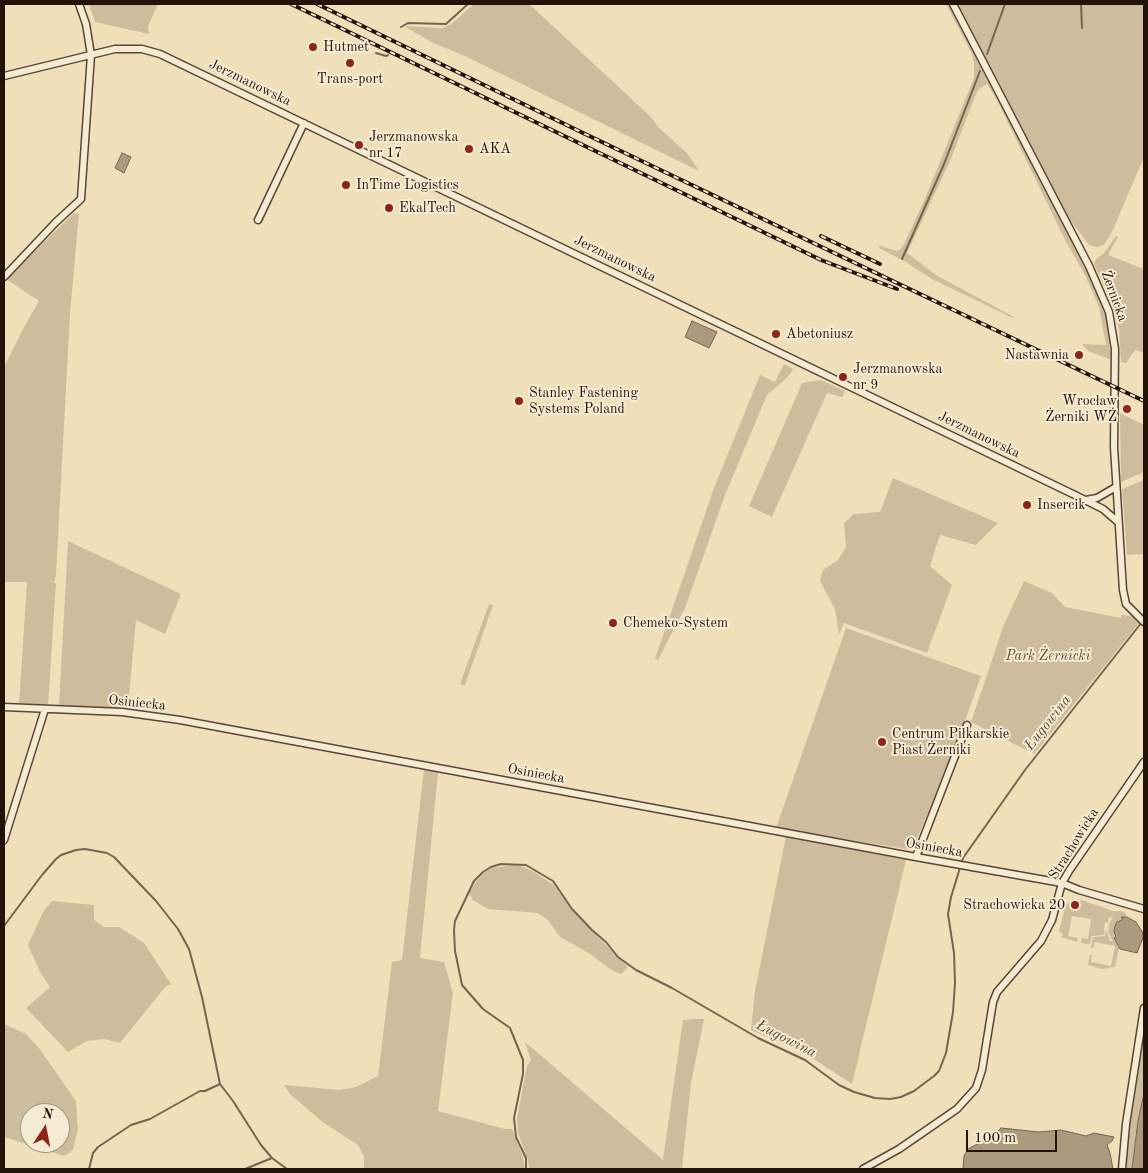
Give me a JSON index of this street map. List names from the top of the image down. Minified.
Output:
{"streets":{"street":["Jerzmanowska","Żernicka","Osiniecka","Strachowicka"]},"crossings":[["Jerzmanowska","Żernicka"],["Osiniecka","Strachowicka"]],"water":["Ługowina"],"parks":["Park Żernicki"],"places":["Hutmet","Trans-port","Jerzmanowska nr 17","AKA","InTime Logistics","EkalTech","Abetoniusz","Nastawnia","Jerzmanowska nr 9","Stanley Fastening Systems Poland","Wrocław Żerniki WŻ","Insercik","Chemeko-System","Centrum Piłkarskie Piast Żerniki","Strachowicka 20"],"scale_bar":"100 m","north":"top"}
